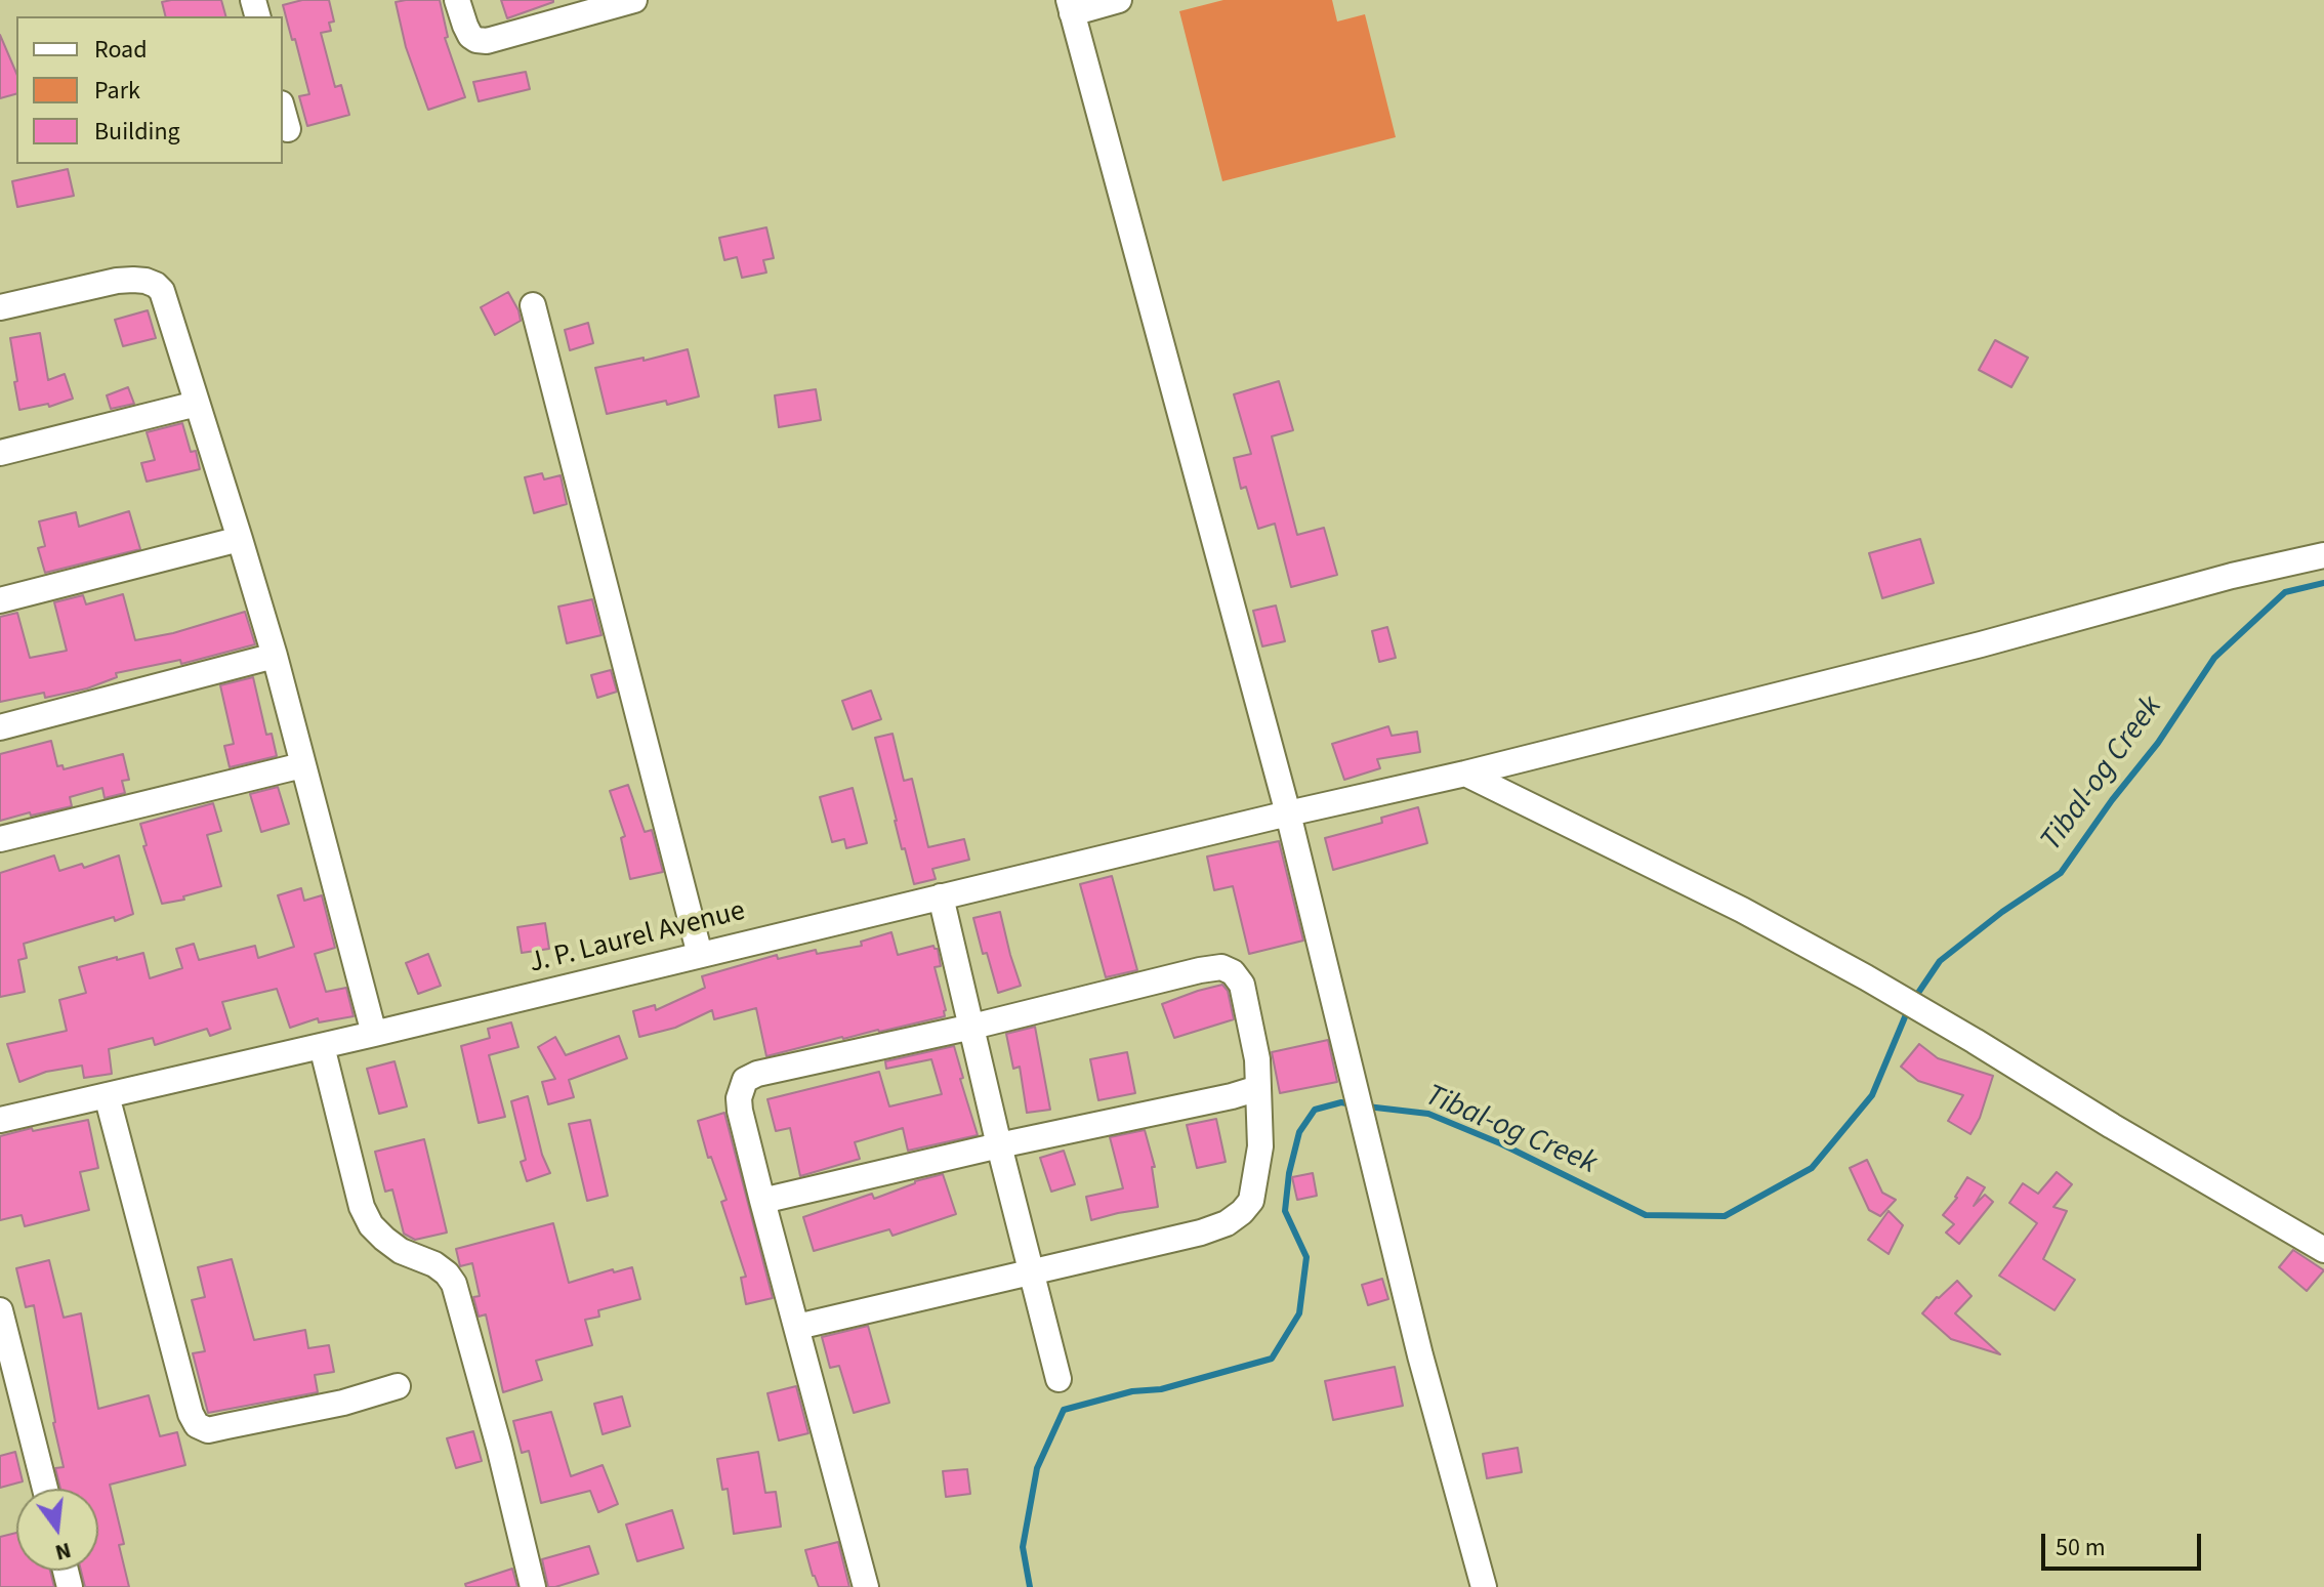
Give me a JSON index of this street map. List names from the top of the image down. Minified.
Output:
{"streets":{"street":["J. P. Laurel Avenue"]},"water":["Tibal-og Creek"],"legend":["Road","Park","Building"],"scale_bar":"50 m","north":"bottom"}
